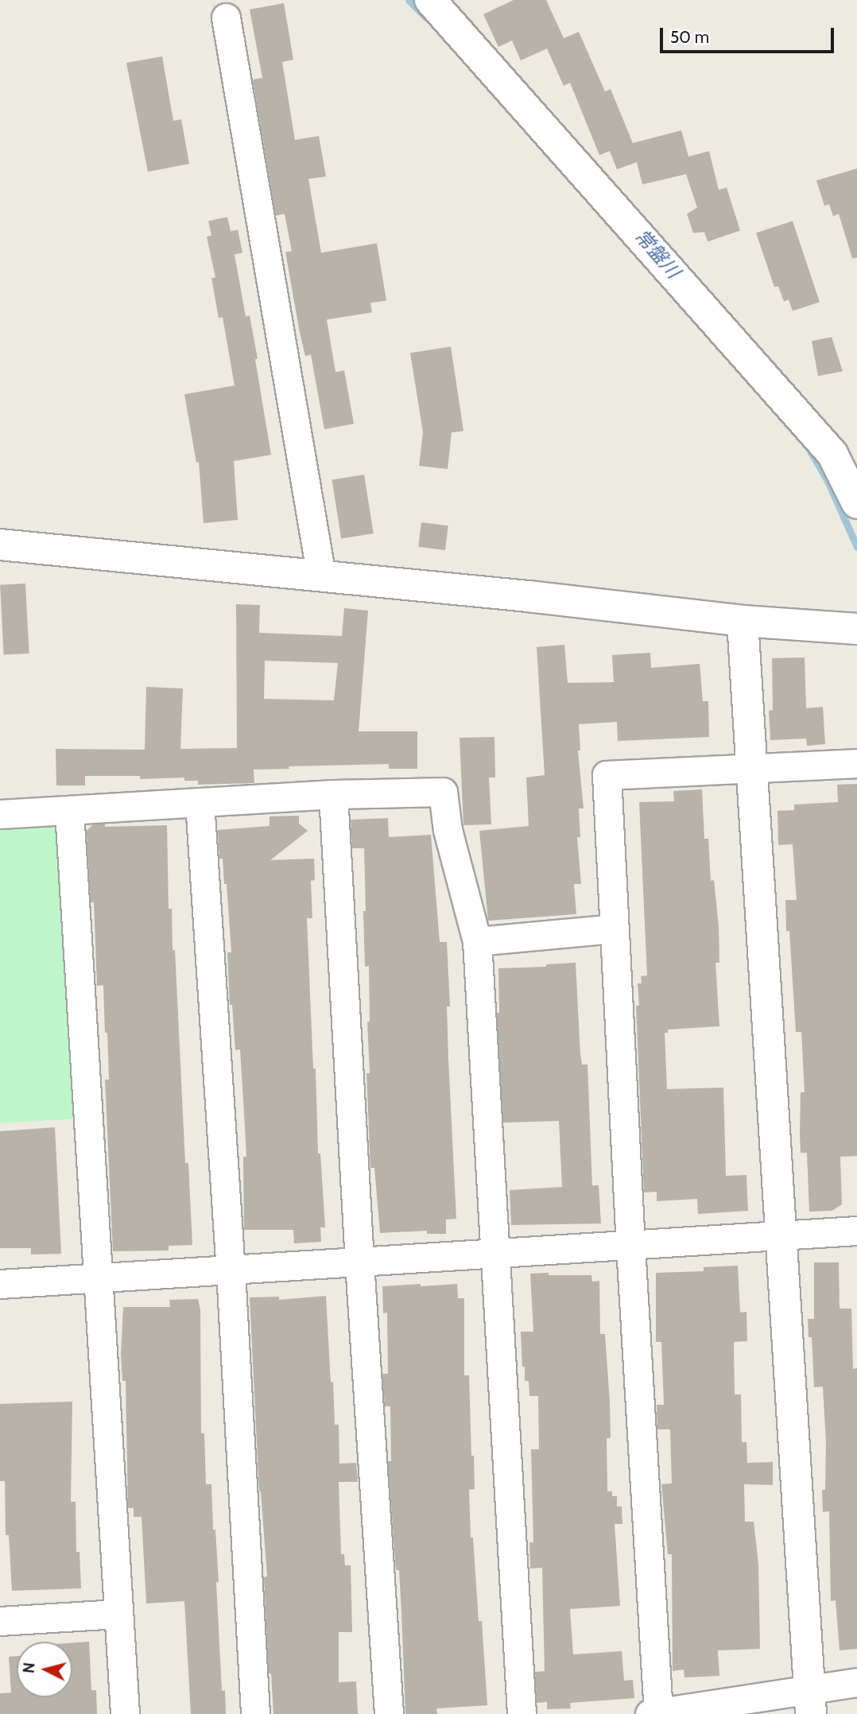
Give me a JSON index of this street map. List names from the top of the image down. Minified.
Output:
{"water":["常盤川"],"scale_bar":"50 m","north":"left"}
